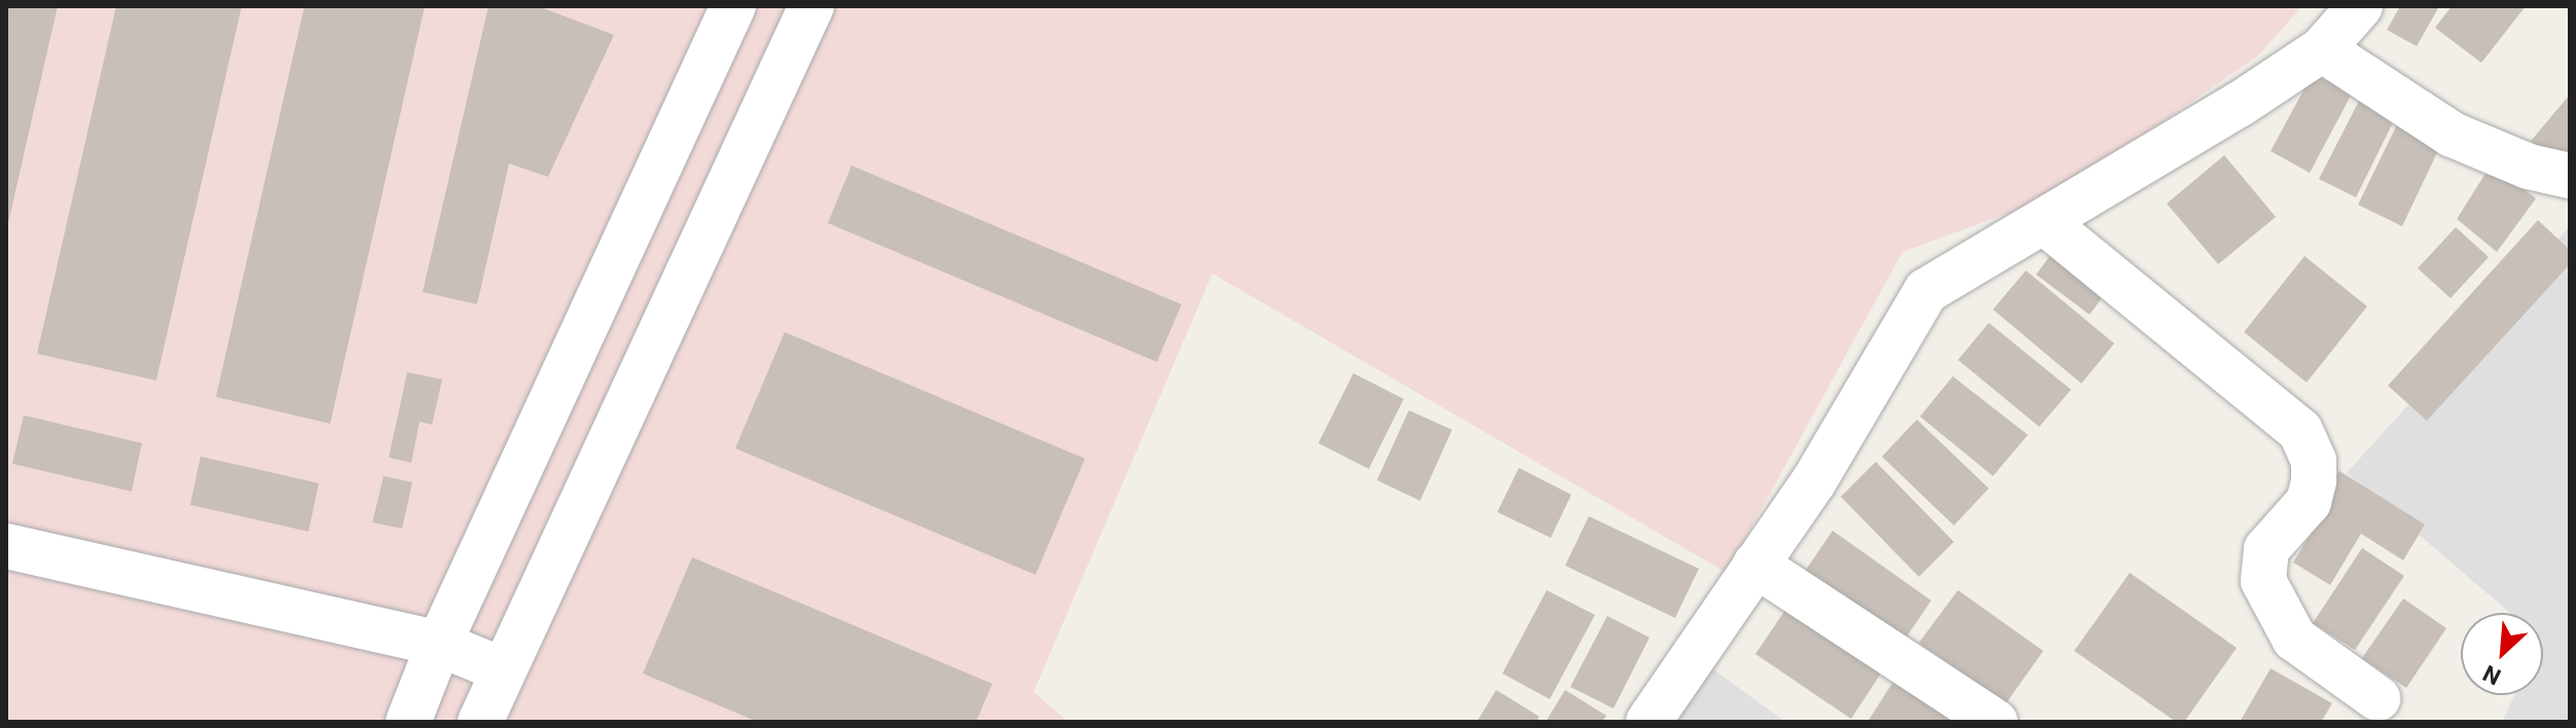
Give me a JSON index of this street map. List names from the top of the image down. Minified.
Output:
{"north":"bottom left"}
